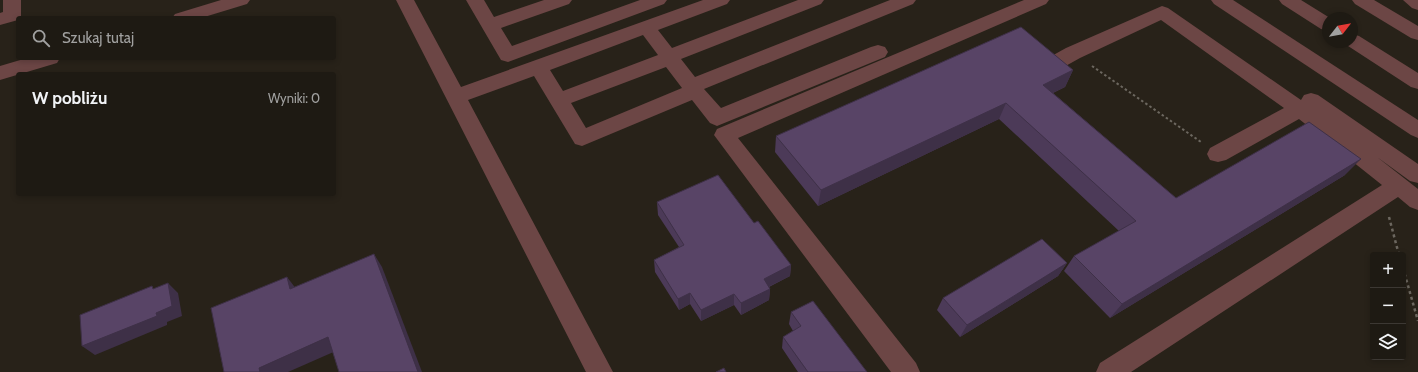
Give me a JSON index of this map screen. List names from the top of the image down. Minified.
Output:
{"north":"top right","page":{"search":"Szukaj tutaj","heading":["W pobliżu","Wyniki: 0"],"map_buttons":["+","−"]}}
